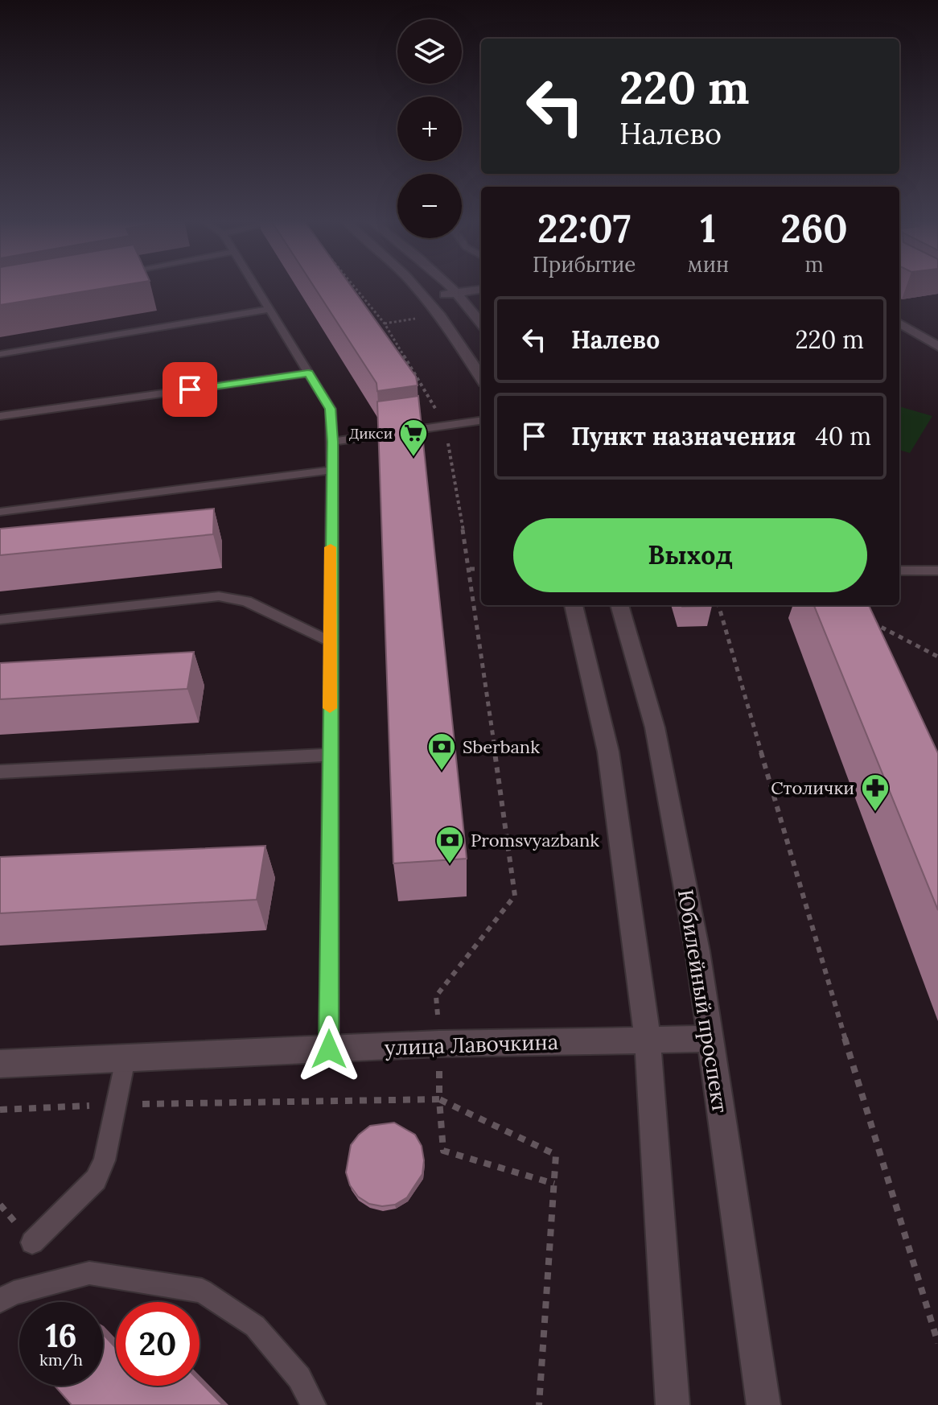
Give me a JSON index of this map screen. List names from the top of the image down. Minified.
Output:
{"streets":{"main road":["Юбилейный проспект","улица Лавочкина"]},"crossings":[["Юбилейный проспект","улица Лавочкина"]],"places":{"supermarket":["Дикси"],"bank":["Sberbank","Promsvyazbank"],"pharmacy":["Столички"]},"page":{"map_buttons":["+","−"],"turn":["220 m","Налево"],"eta":["22:07","Прибытие","1","мин","260","m"],"list":[{"name":"Налево","value":"220 m"},{"name":"Пункт назначения","value":"40 m"}],"buttons":"Выход","speed":"16 km/h","limit":"20"}}
